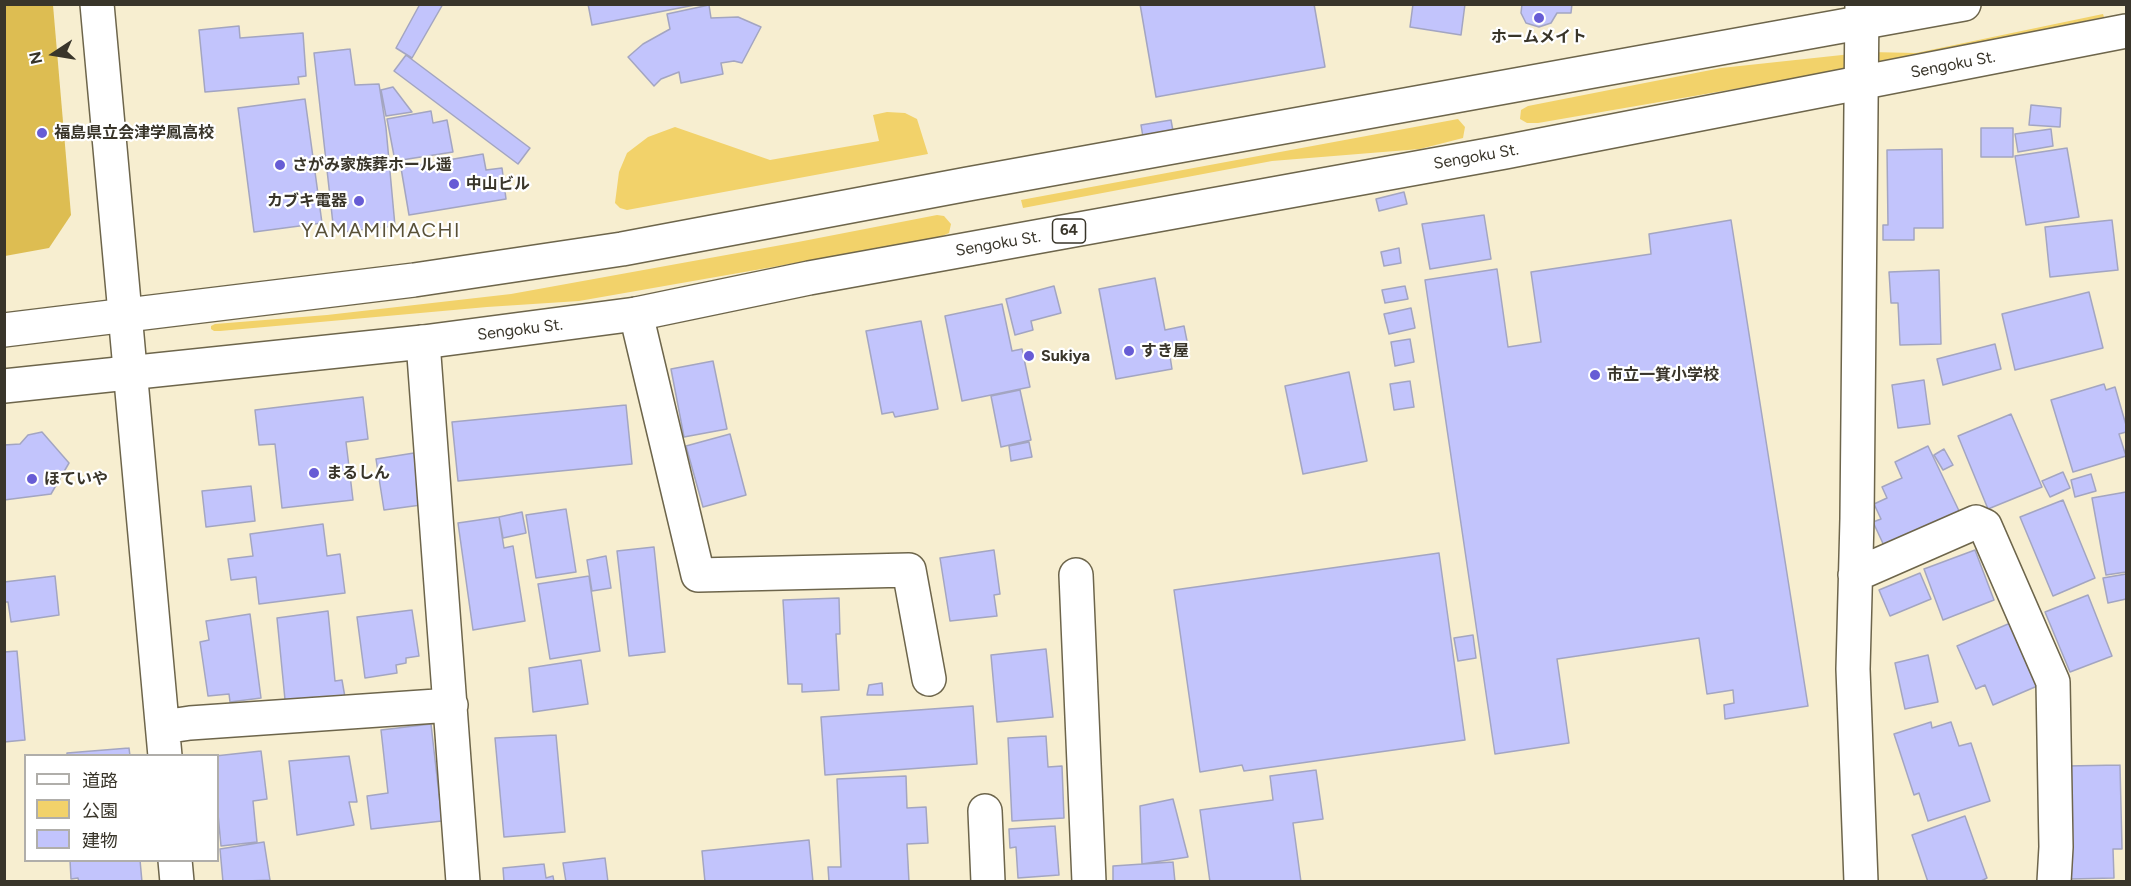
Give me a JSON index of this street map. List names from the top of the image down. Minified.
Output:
{"streets":{"main road":["Sengoku St.","64"]},"districts":["YAMAMIMACHI"],"places":["ホームメイト","福島県立会津学鳳高校","さがみ家族葬ホール遥","中山ビル","カブキ電器","すき屋","Sukiya","市立一箕小学校","まるしん","ほていや"],"legend":["道路","公園","建物"],"north":"left"}
